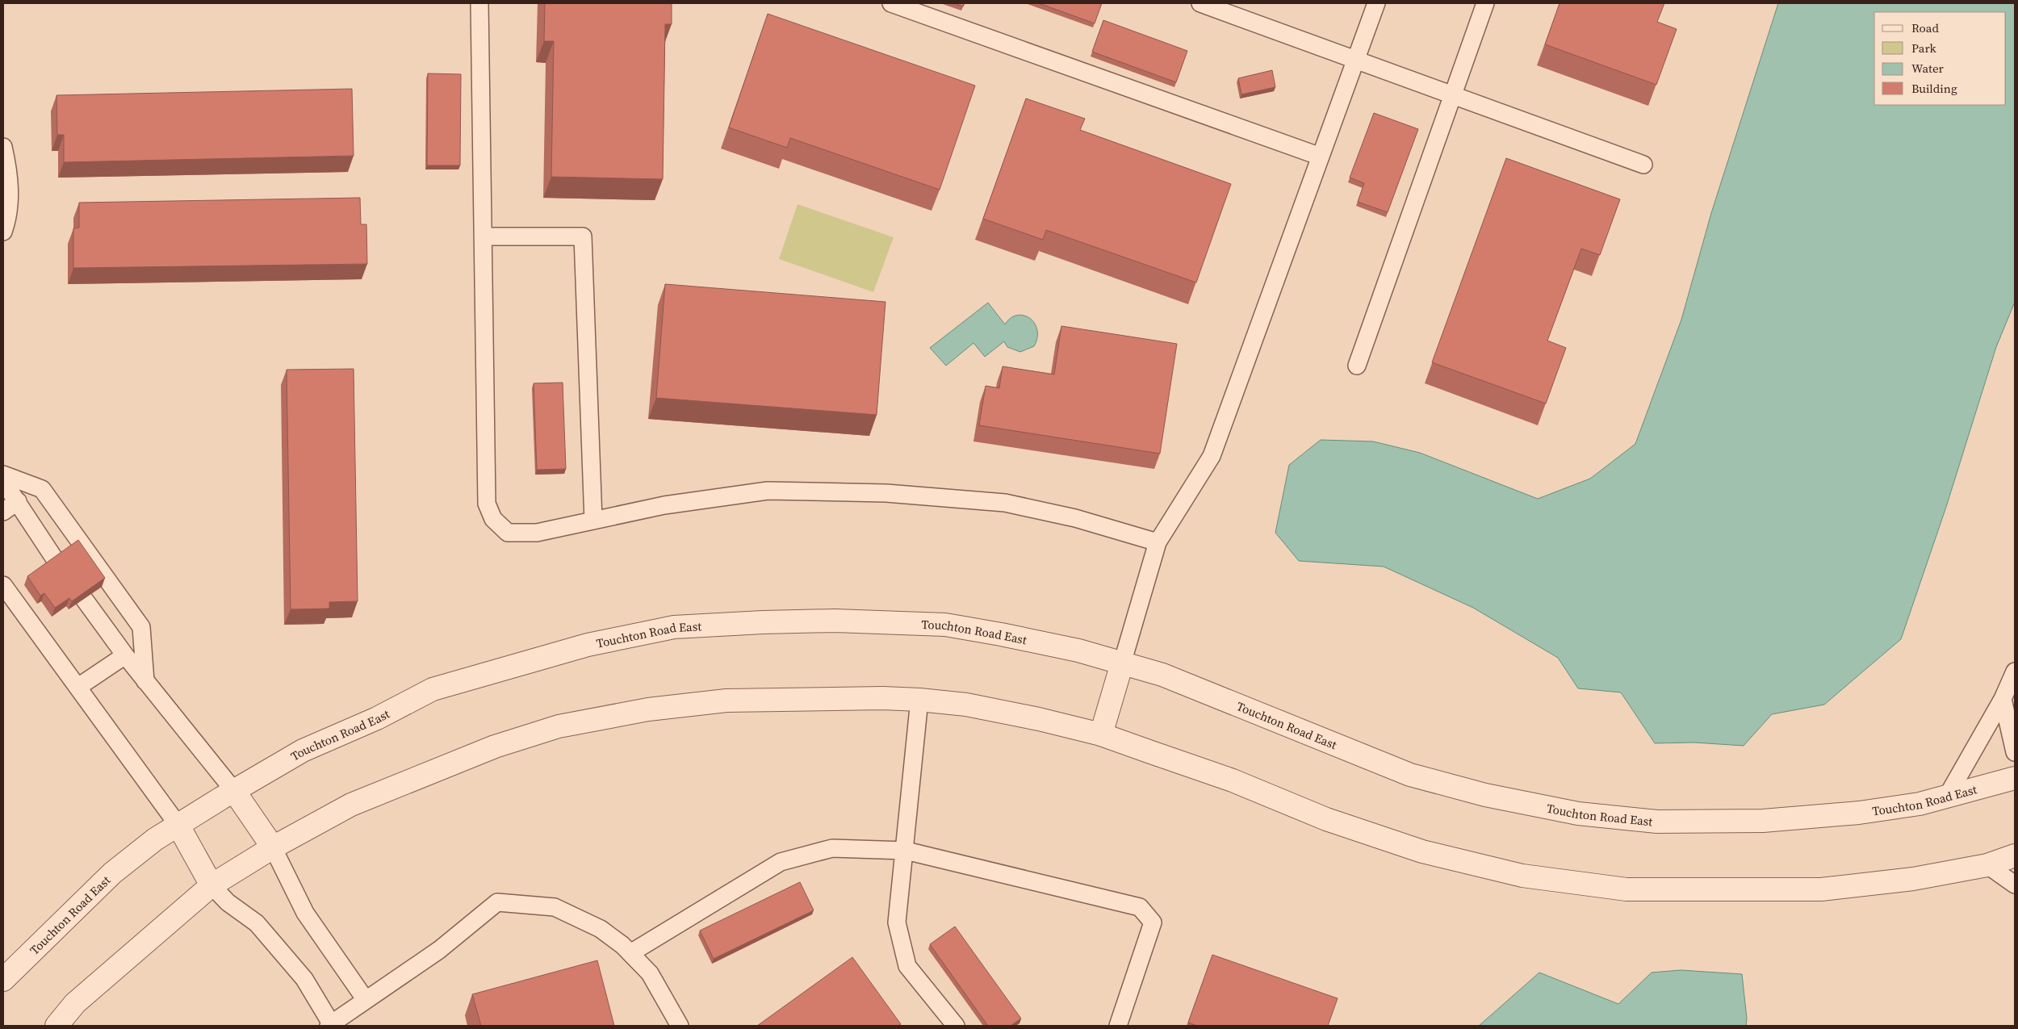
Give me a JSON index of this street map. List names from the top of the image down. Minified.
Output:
{"streets":{"street":["Touchton Road East"]},"legend":["Road","Park","Water","Building"]}
